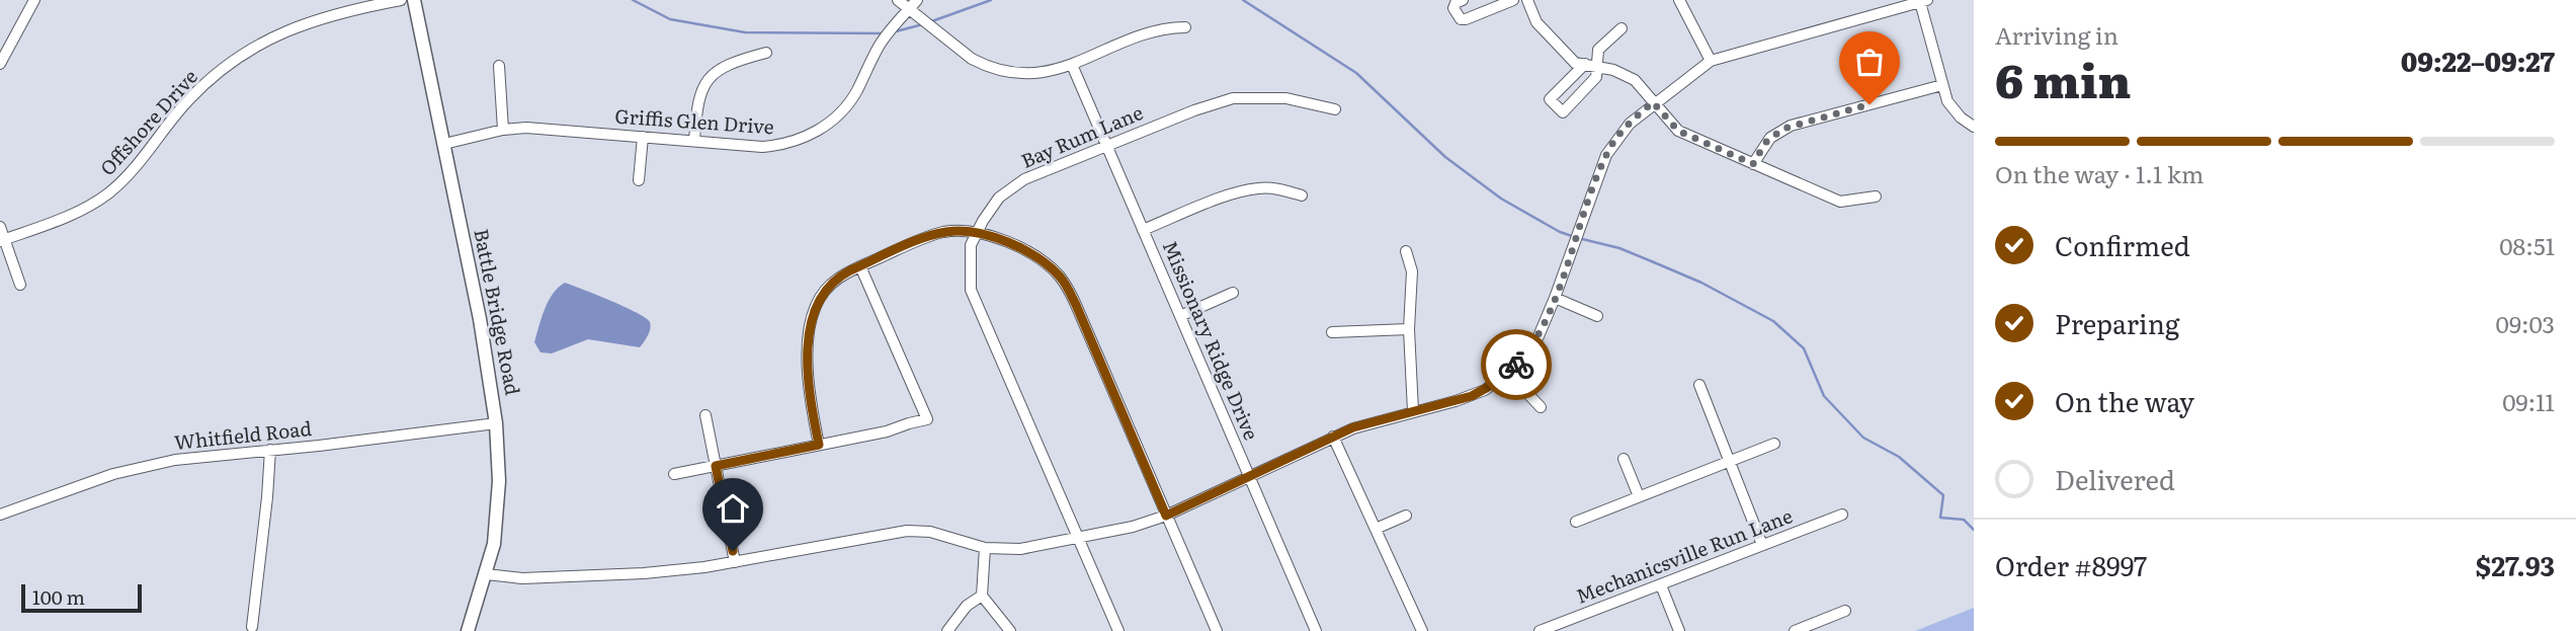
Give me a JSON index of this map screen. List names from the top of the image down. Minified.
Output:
{"streets":{"street":["Griffis Glen Drive","Offshore Drive","Bay Rum Lane","Battle Bridge Road","Missionary Ridge Drive","Whitfield Road","Mechanicsville Run Lane"]},"crossings":[["Griffis Glen Drive","Battle Bridge Road"],["Bay Rum Lane","Missionary Ridge Drive"],["Battle Bridge Road","Whitfield Road"]],"scale_bar":"100 m","page":{"heading":["6 min","Arriving in","09:22–09:27"],"panel":["Order #8997","$27.93"],"bar":"On the way · 1.1 km","list":[["Confirmed","08:51"],["Preparing","09:03"],["On the way","09:11"],"Delivered"],"scale":"100 m"}}
